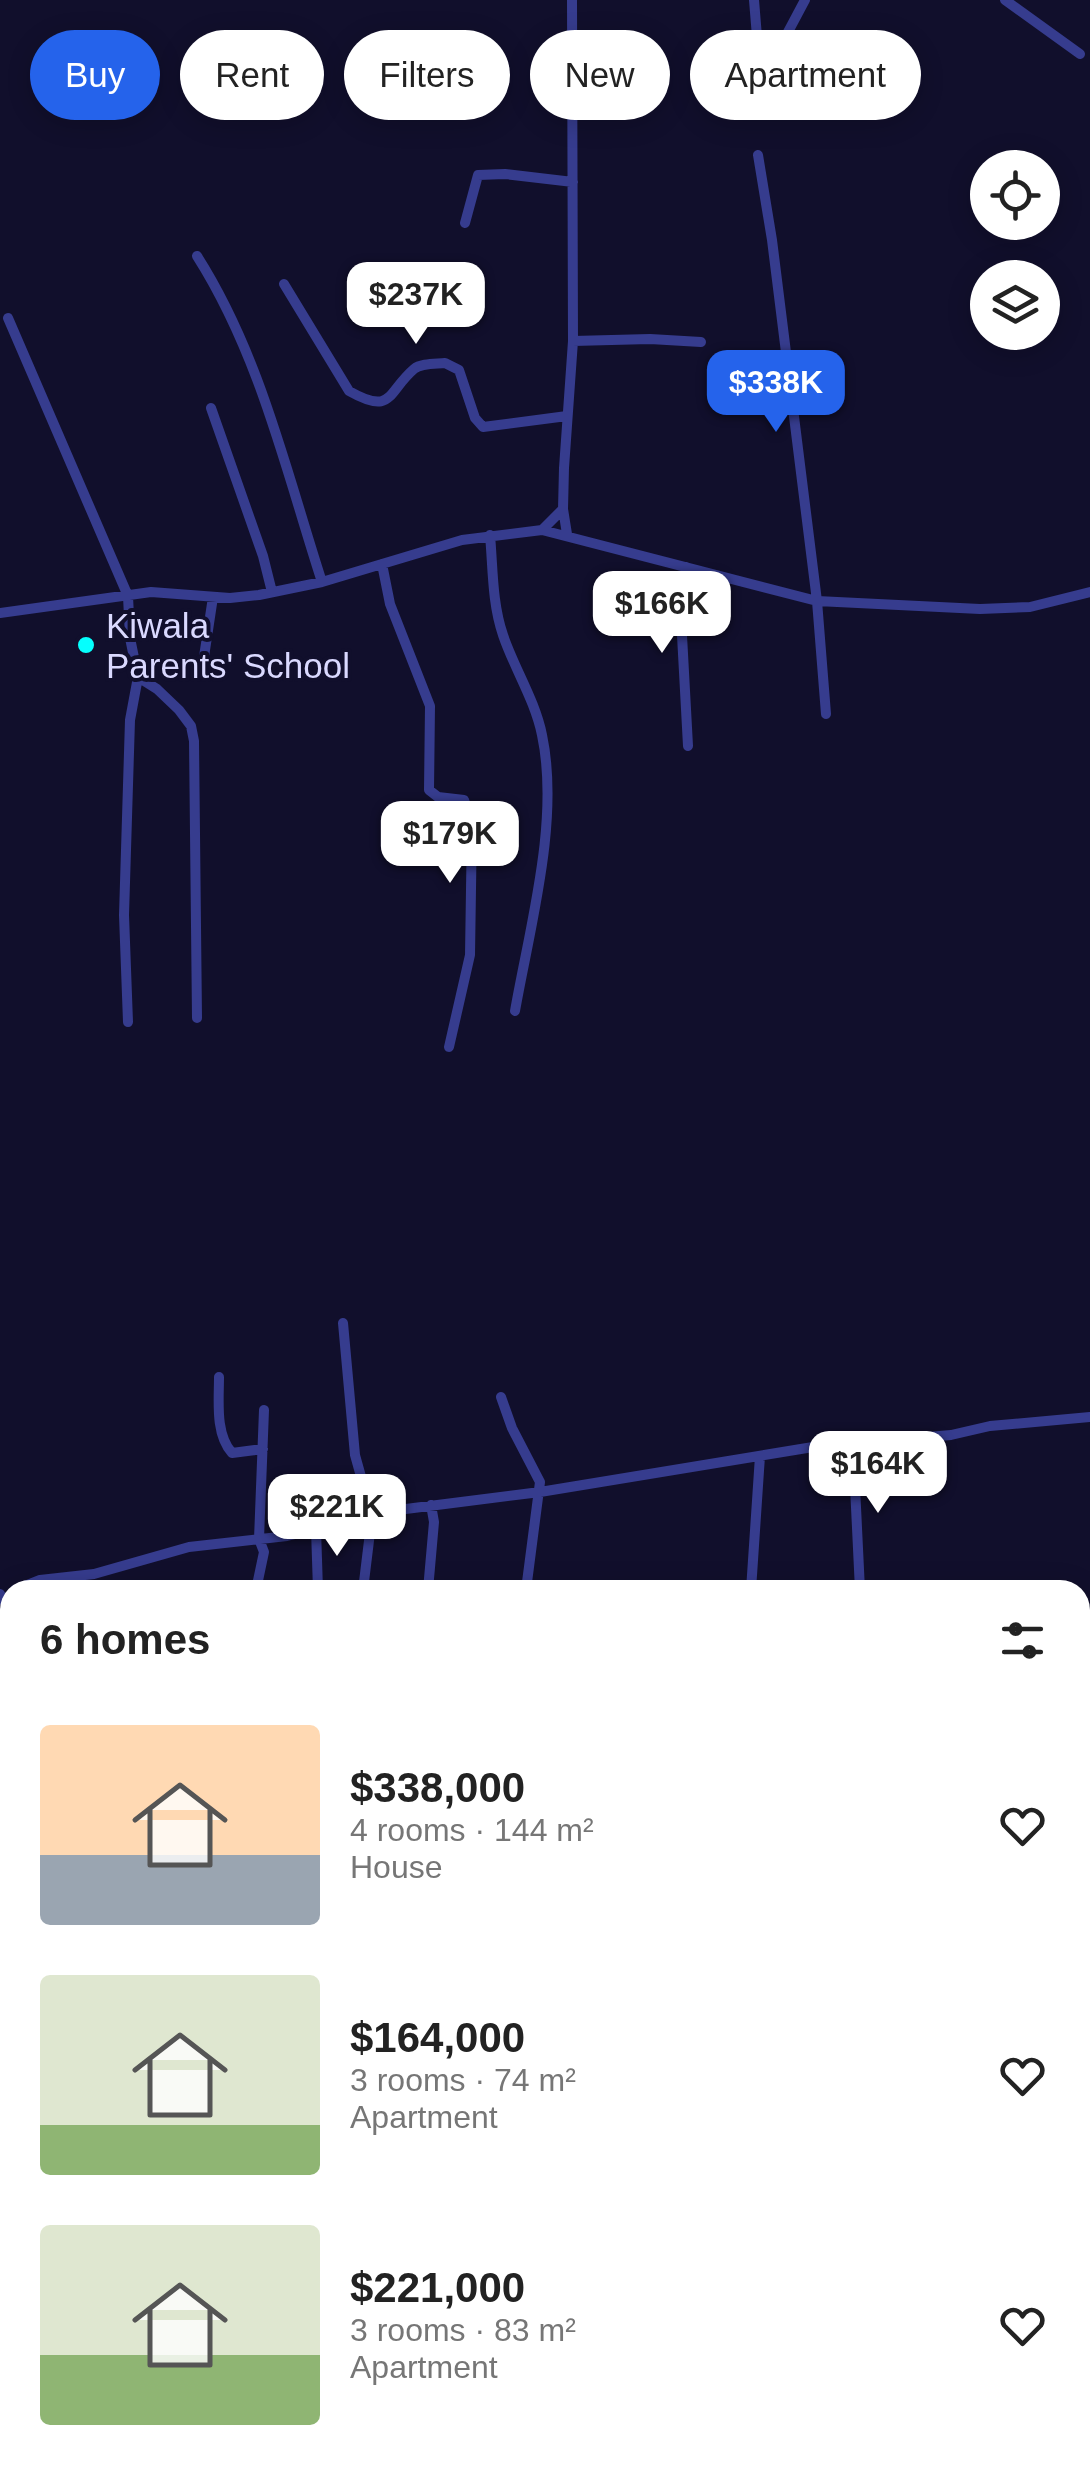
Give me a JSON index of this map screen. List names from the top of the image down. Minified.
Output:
{"places":["Kiwala Parents' School"],"page":{"chip":["Buy","Rent","Filters","New","Apartment"],"price":["$237K","$338K","$166K","$179K","$164K","$221K"],"heading":"6 homes","list":[{"name":"$338,000","note":"4 rooms · 144 m² · House"},{"name":"$164,000","note":"3 rooms · 74 m² · Apartment"},{"name":"$221,000","note":"3 rooms · 83 m² · Apartment"}]}}
